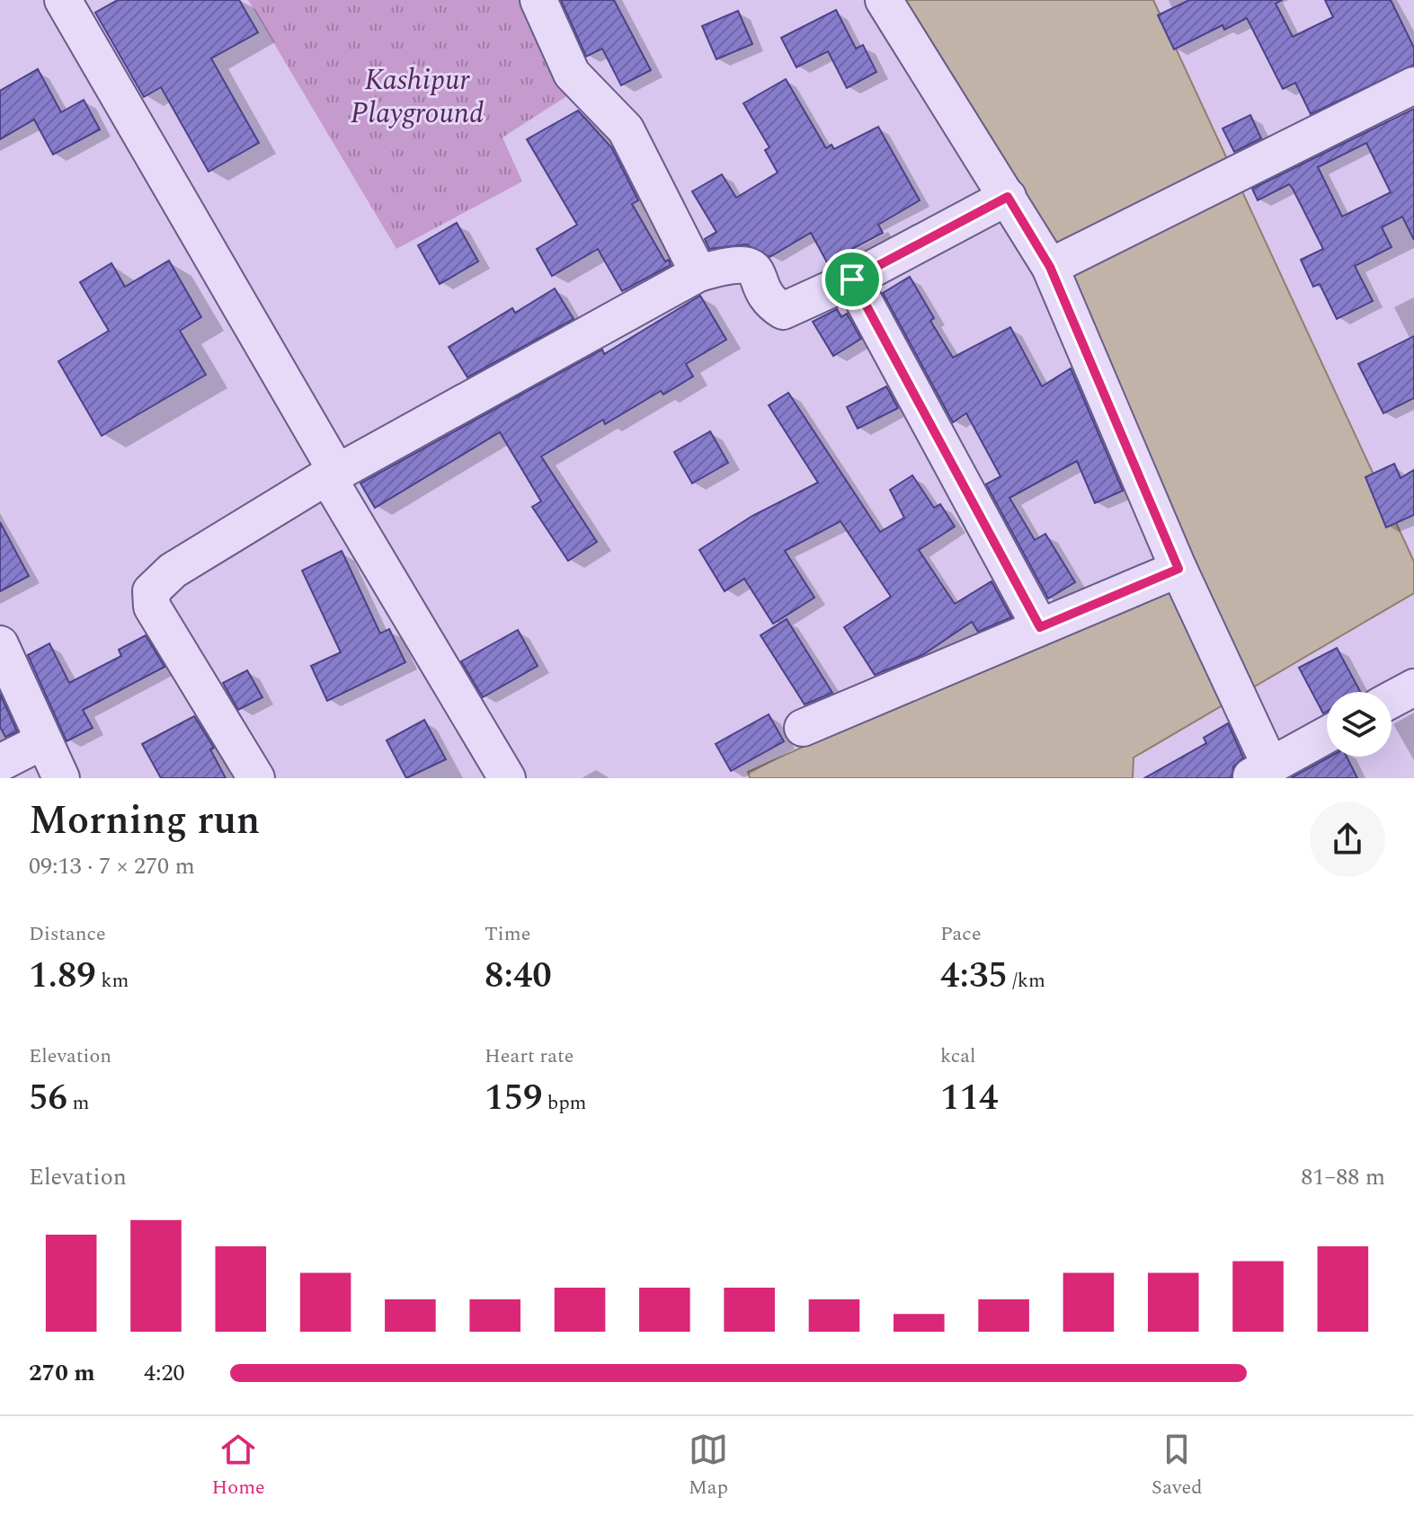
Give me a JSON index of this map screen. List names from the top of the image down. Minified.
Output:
{"parks":["Kashipur Playground"],"page":{"heading":["Morning run","09:13 · 7 × 270 m"],"stats":[["Distance","1.89 km"],["Time","8:40"],["Pace","4:35 /km"],["Elevation","56 m"],["Heart rate","159 bpm"],["kcal","114"]],"chart":["Elevation","81–88 m"],"list":[{"name":"270 m","note":"4:20"}],"tabs":["Home","Map","Saved"]}}
